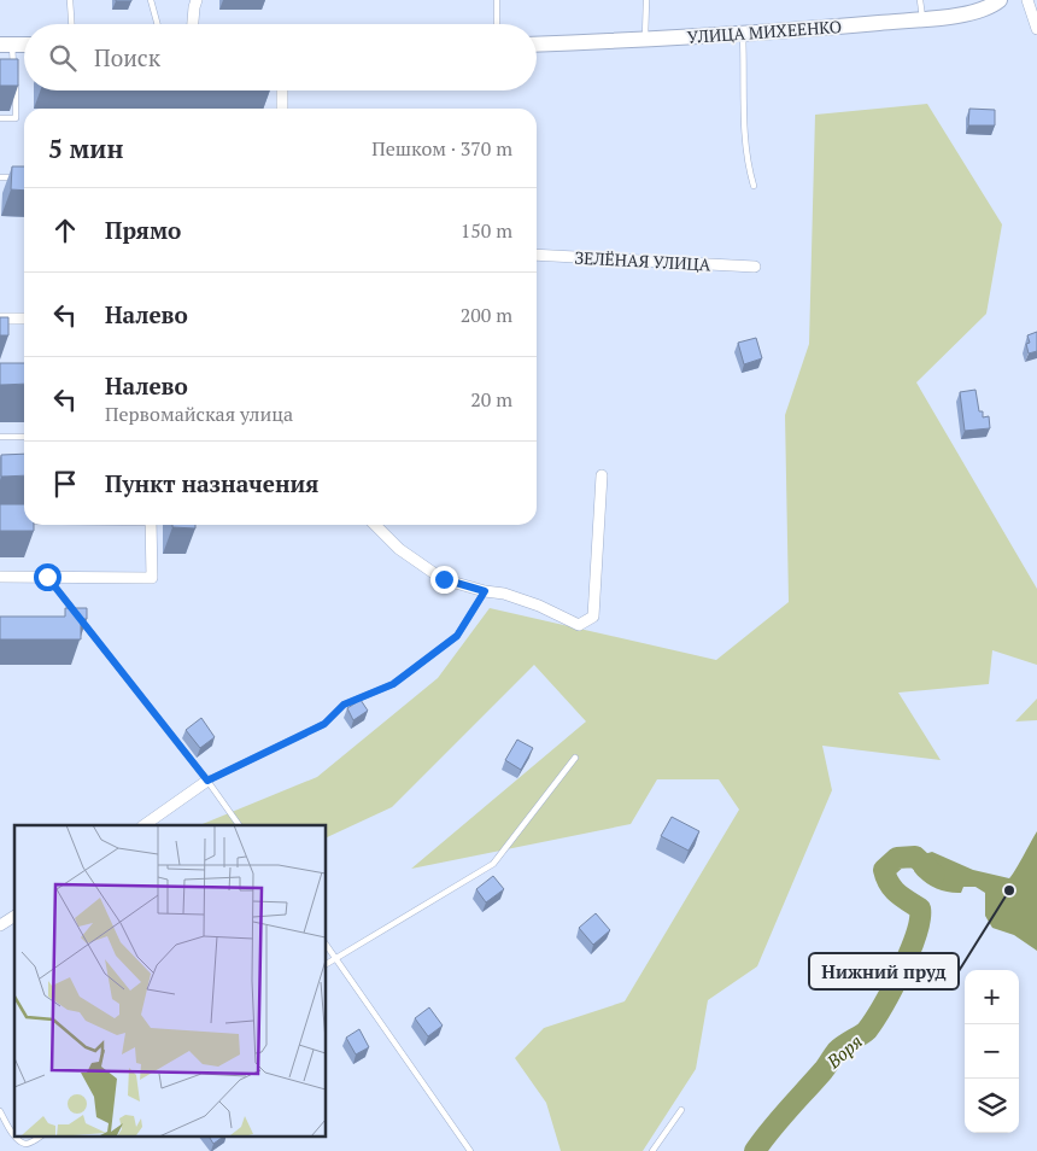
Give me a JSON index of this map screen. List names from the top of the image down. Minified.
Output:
{"streets":{"street":["УЛИЦА МИХЕЕНКО","ЗЕЛЁНАЯ УЛИЦА"]},"water":["Воря"],"places":["Нижний пруд"],"page":{"search":"Поиск","heading":["5 мин","Пешком · 370 m"],"list":[["Прямо","150 m"],["Налево","200 m"],["Налево","Первомайская улица","20 m"],"Пункт назначения"],"map_buttons":["+","−"]}}
